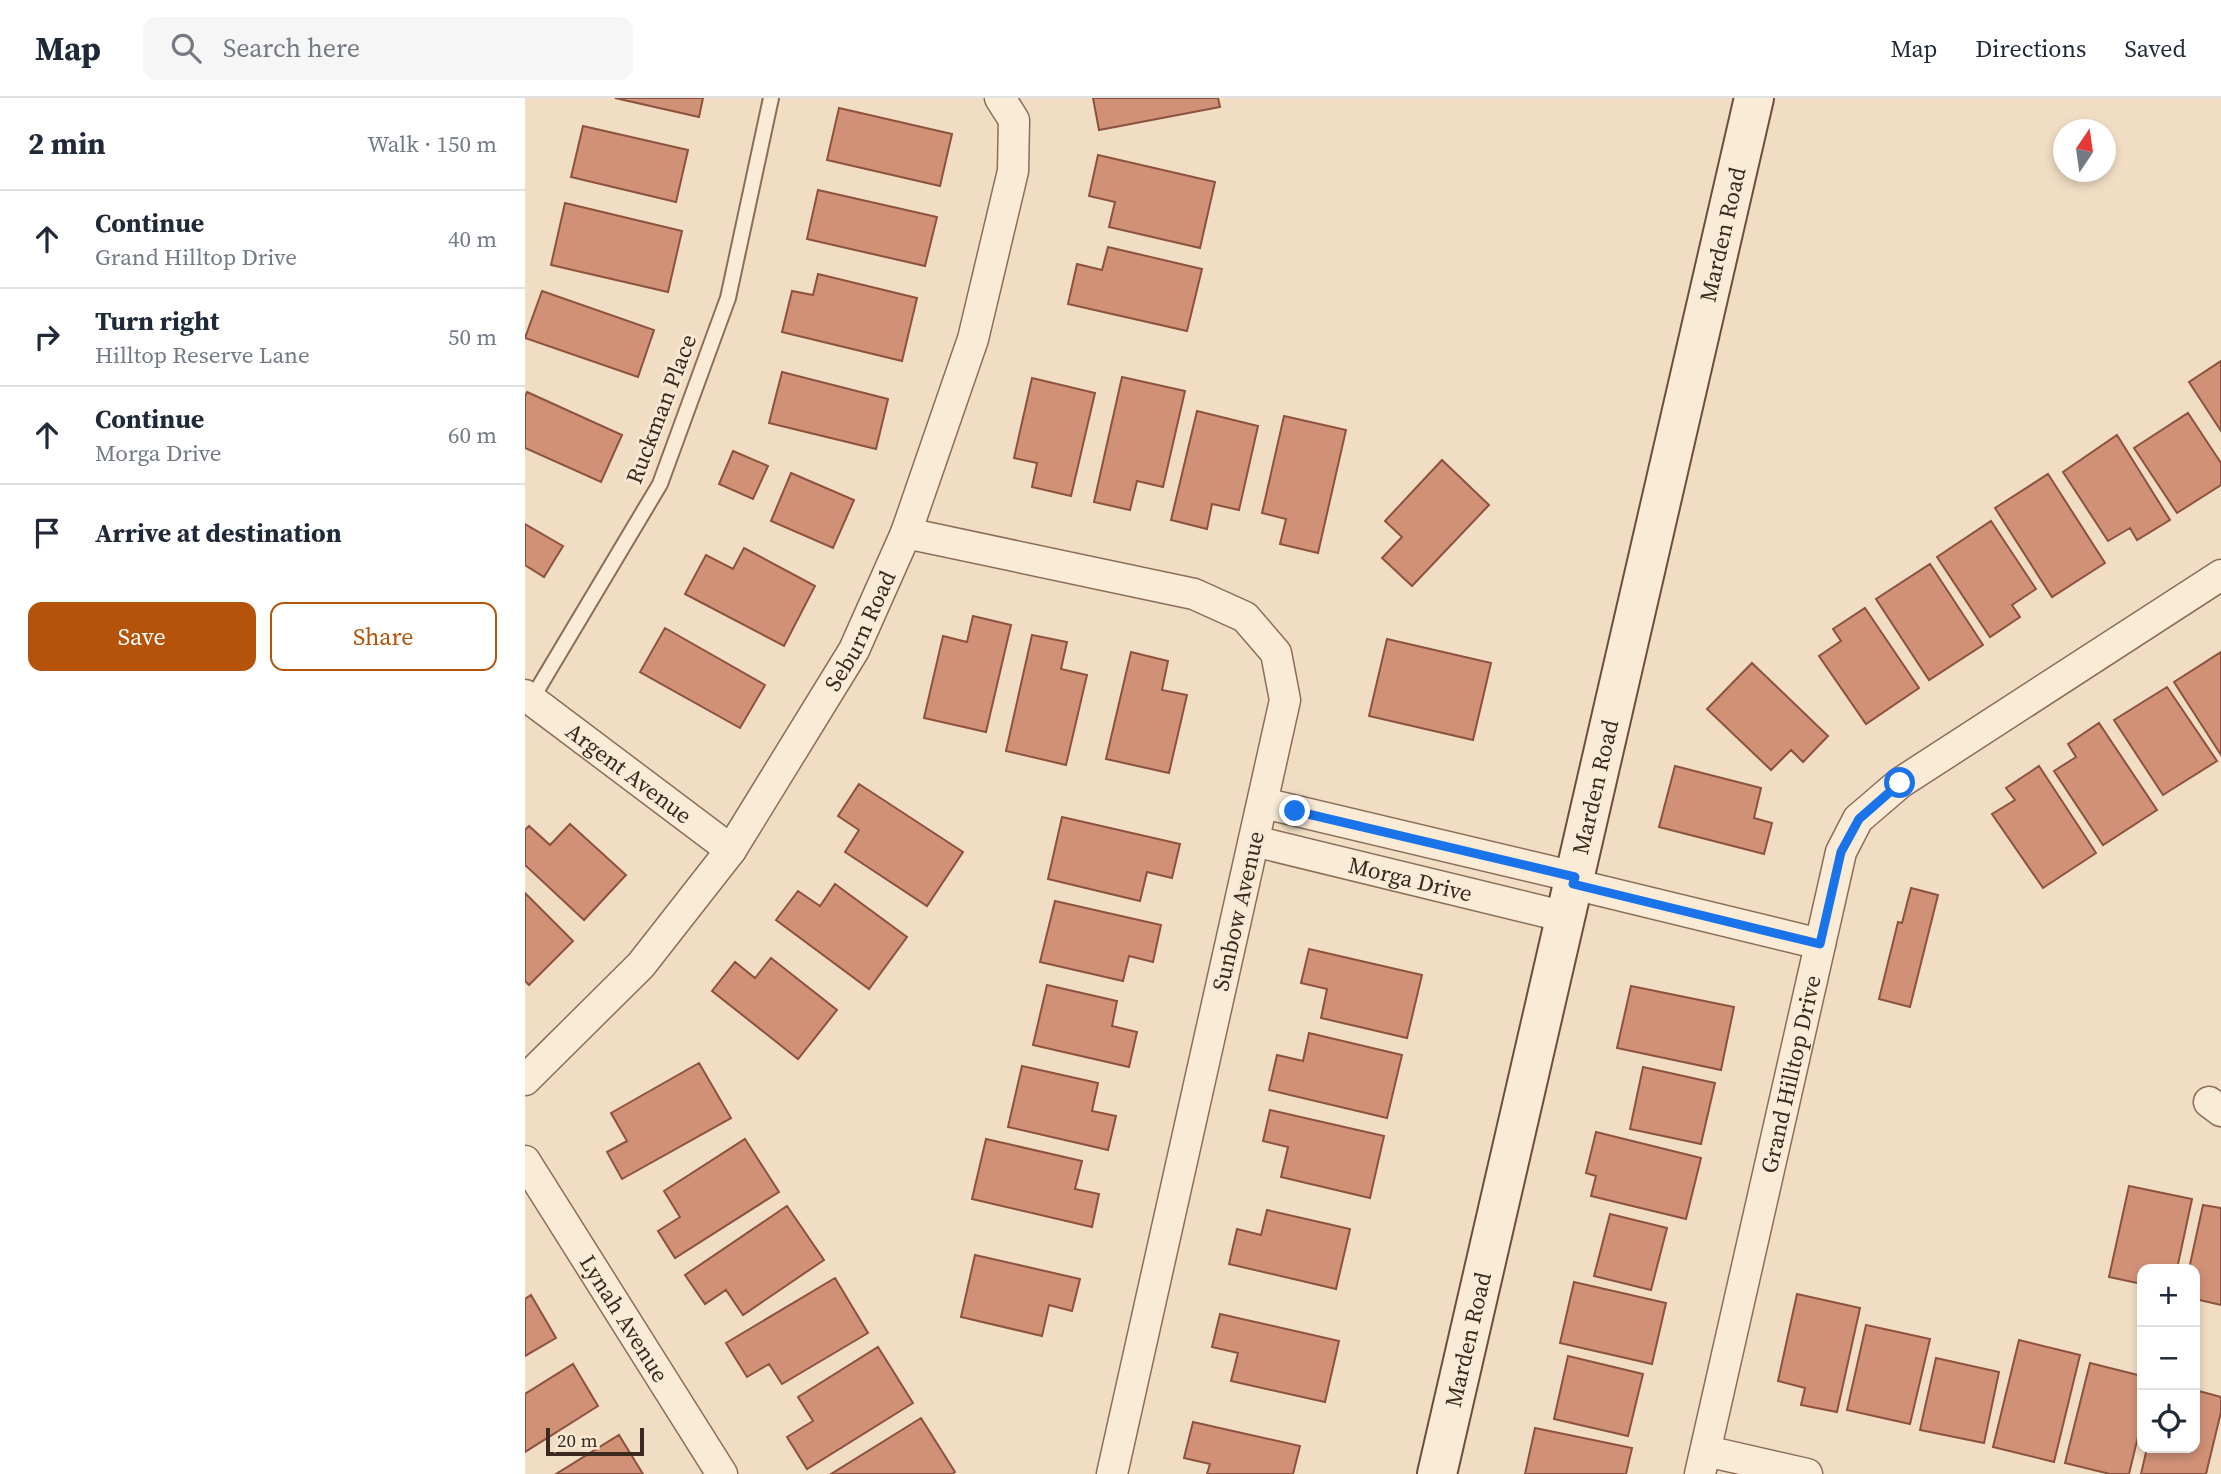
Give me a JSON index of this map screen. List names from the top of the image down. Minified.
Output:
{"streets":{"street":["Marden Road","Seburn Road","Argent Avenue","Morga Drive","Sunbow Avenue","Grand Hilltop Drive","Lynah Avenue"],"lane":["Ruckman Place"]},"crossings":[["Marden Road","Morga Drive"],["Ruckman Place","Argent Avenue"],["Seburn Road","Argent Avenue"],["Seburn Road","Sunbow Avenue"],["Morga Drive","Sunbow Avenue"]],"scale_bar":"20 m","north":"top","page":{"header":"Map","search":"Search here","nav":["Map","Directions","Saved"],"heading":["2 min","Walk · 150 m"],"list":[["Continue","Grand Hilltop Drive","40 m"],["Turn right","Hilltop Reserve Lane","50 m"],["Continue","Morga Drive","60 m"],"Arrive at destination"],"buttons":["Save","Share"],"map_buttons":["+","−"],"scale":"20 m"}}
